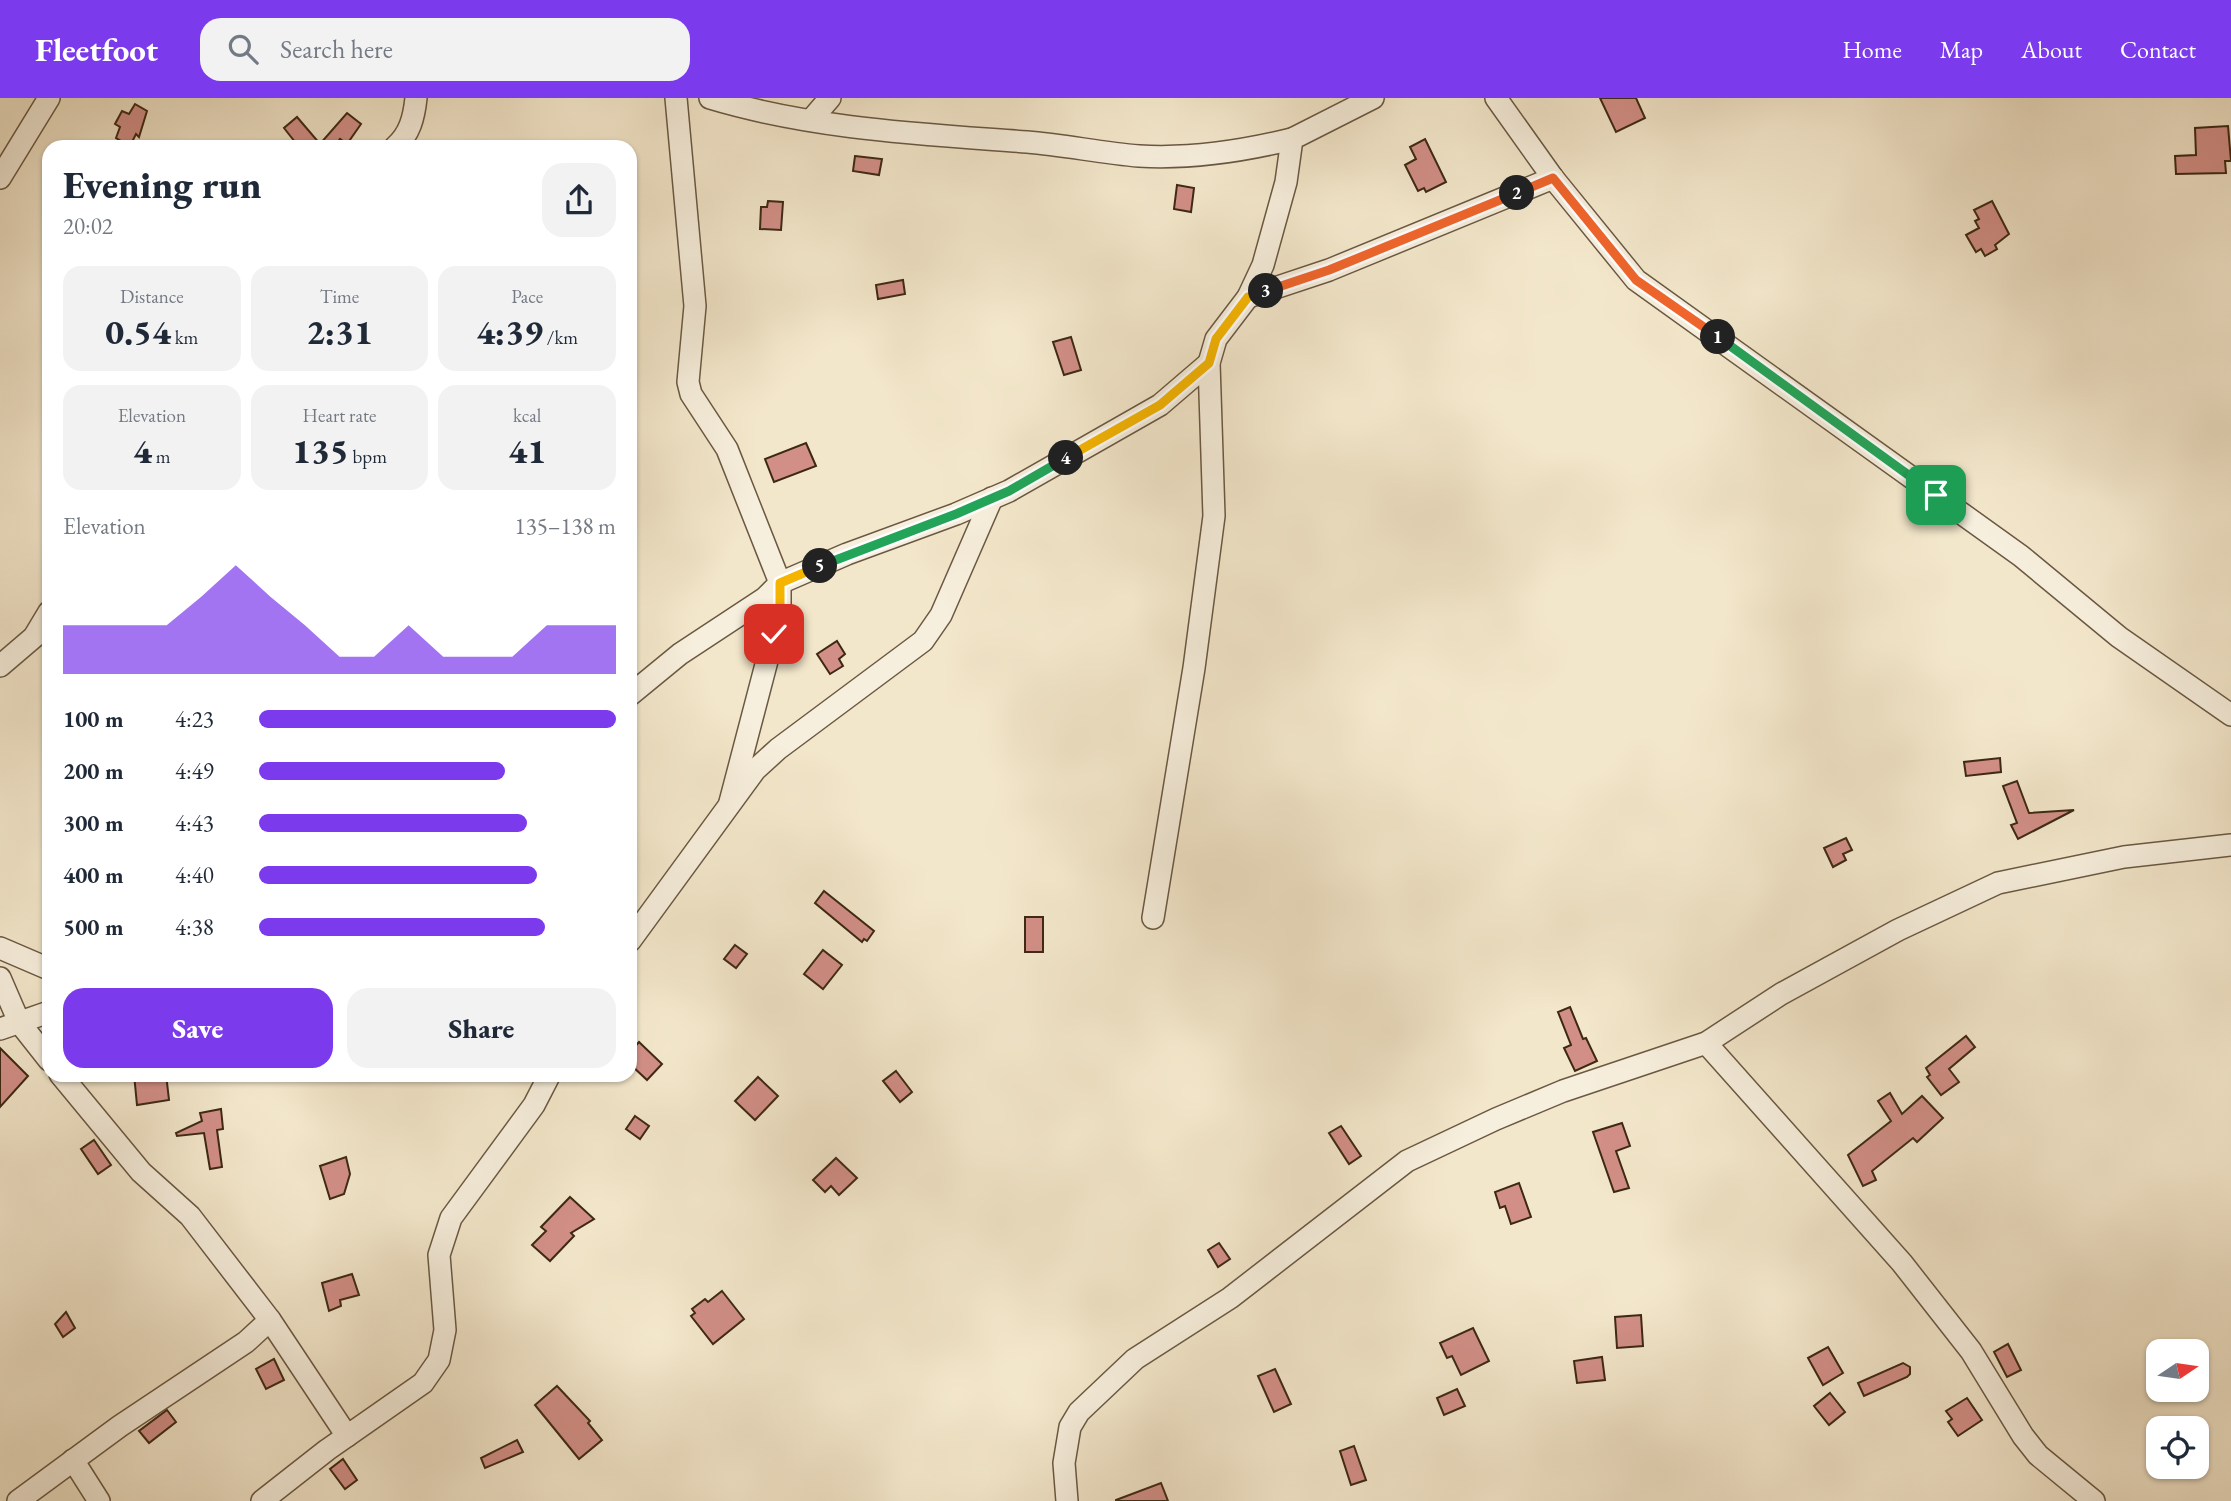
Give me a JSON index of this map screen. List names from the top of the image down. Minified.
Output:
{"north":"right","page":{"header":"Fleetfoot","search":"Search here","nav":["Home","Map","About","Contact"],"heading":["Evening run","20:02"],"pins":["2","3","1","4","5"],"stats":[["Distance","0.54 km"],["Time","2:31"],["Pace","4:39 /km"],["Elevation","4 m"],["Heart rate","135 bpm"],["kcal","41"]],"chart":["Elevation","135–138 m"],"list":[{"name":"100 m","note":"4:23"},{"name":"200 m","note":"4:49"},{"name":"300 m","note":"4:43"},{"name":"400 m","note":"4:40"},{"name":"500 m","note":"4:38"}],"buttons":["Save","Share"]}}
